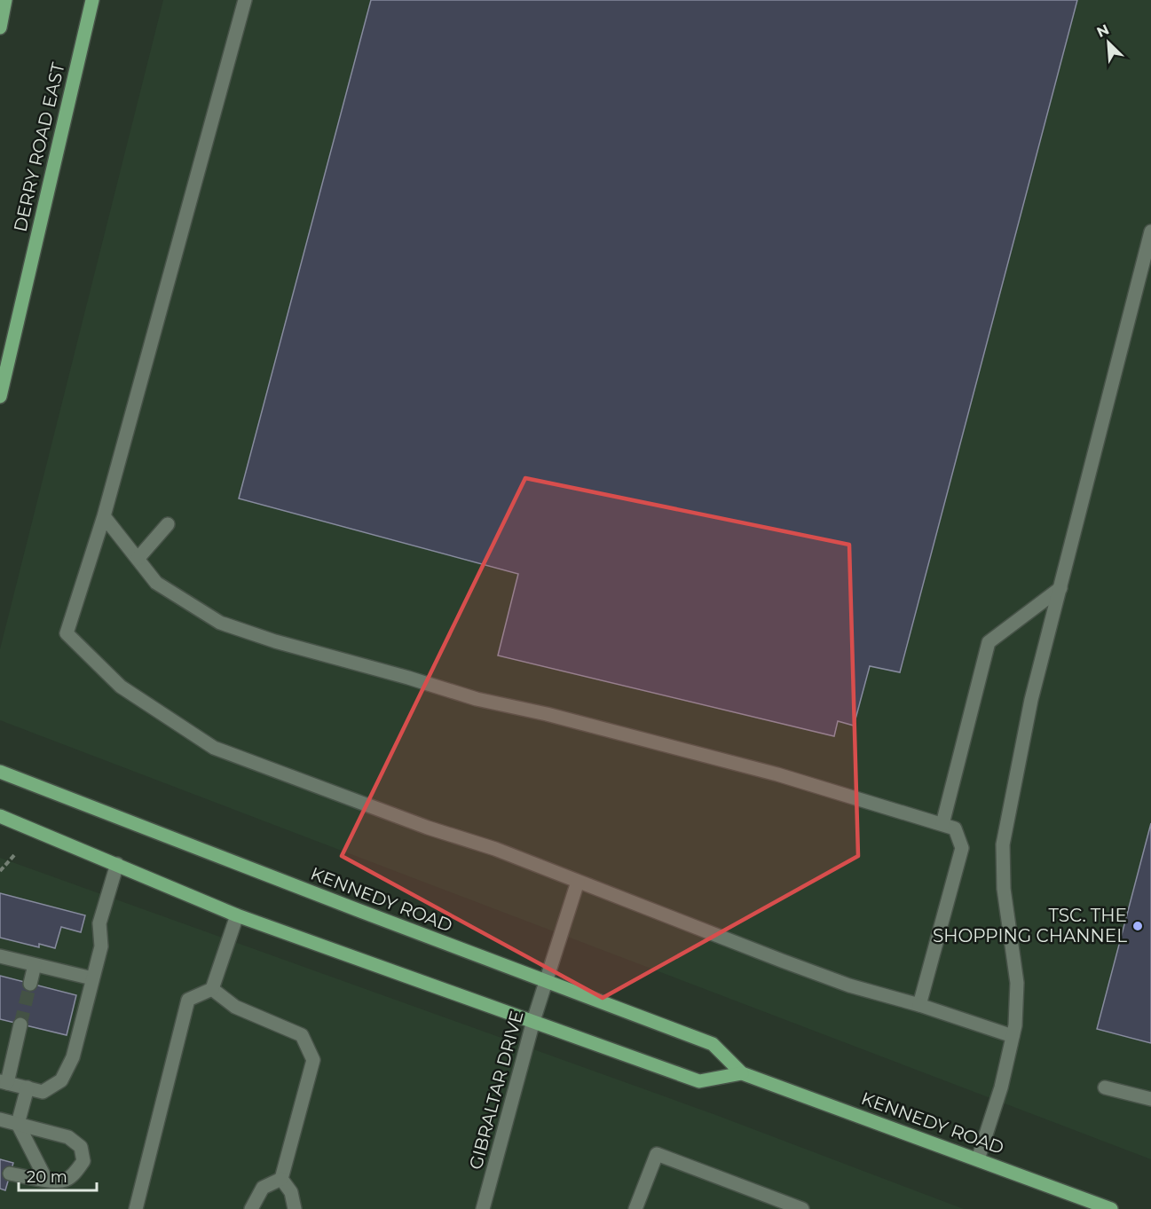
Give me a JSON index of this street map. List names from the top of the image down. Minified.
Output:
{"streets":{"main road":["DERRY ROAD EAST","KENNEDY ROAD"],"street":["GIBRALTAR DRIVE"]},"crossings":[["KENNEDY ROAD","GIBRALTAR DRIVE"]],"places":["TSC. THE SHOPPING CHANNEL"],"scale_bar":"20 m","north":"top left"}
